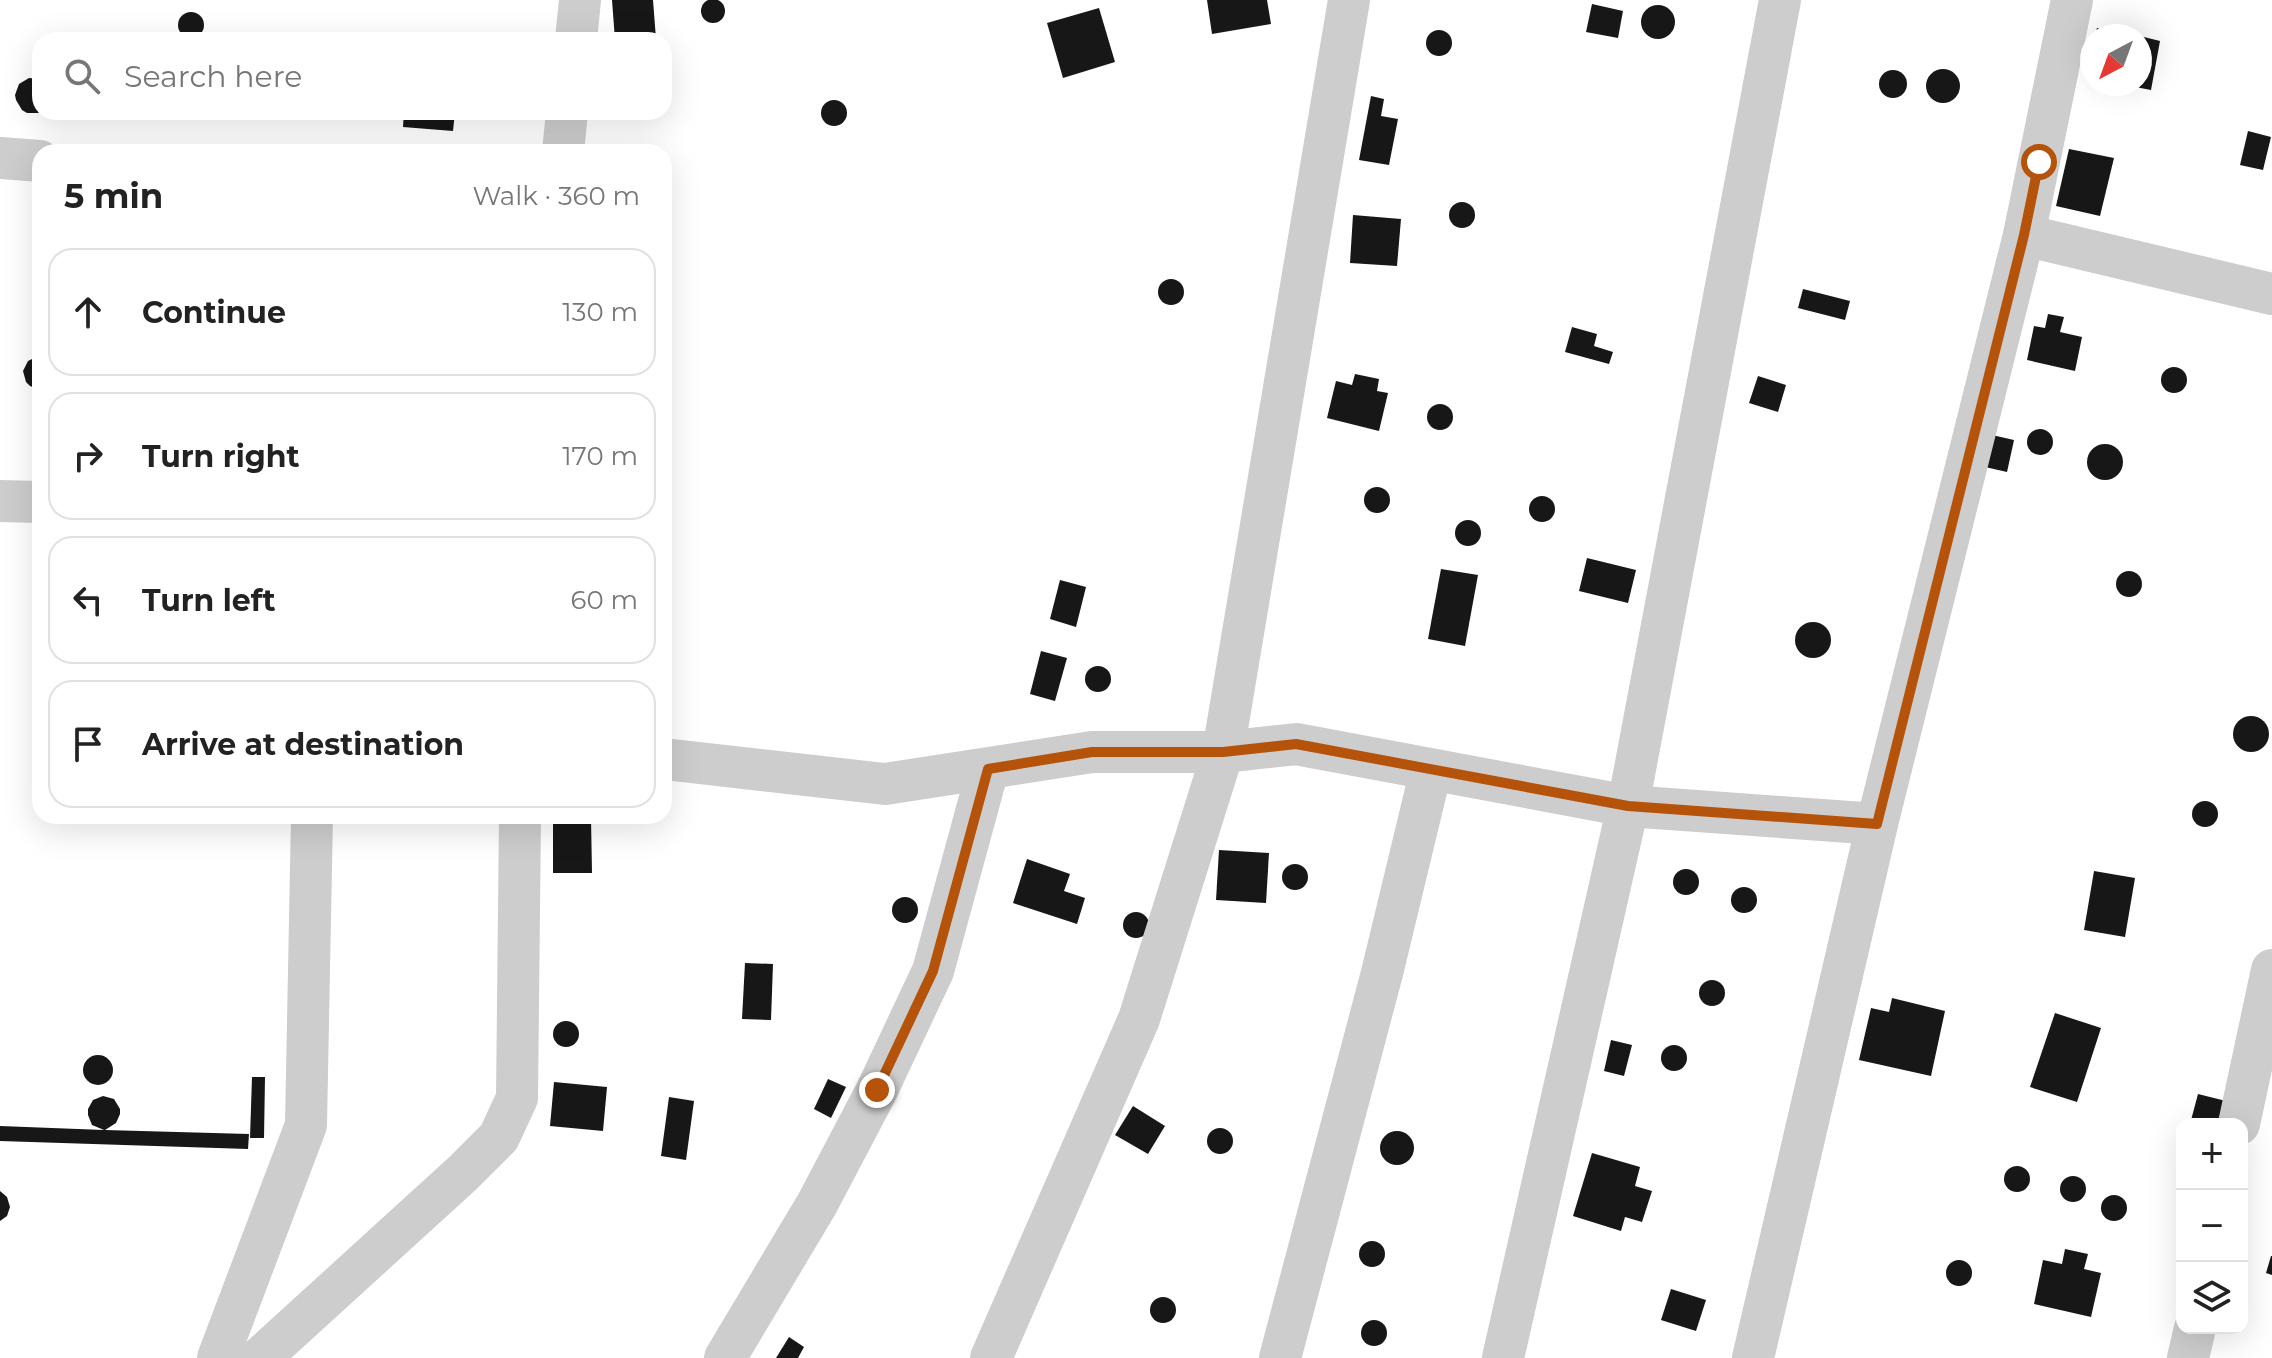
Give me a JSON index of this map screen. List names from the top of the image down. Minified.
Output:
{"north":"bottom left","page":{"search":"Search here","heading":["5 min","Walk · 360 m"],"list":[["Continue","130 m"],["Turn right","170 m"],["Turn left","60 m"],"Arrive at destination"],"map_buttons":["+","−"]}}
